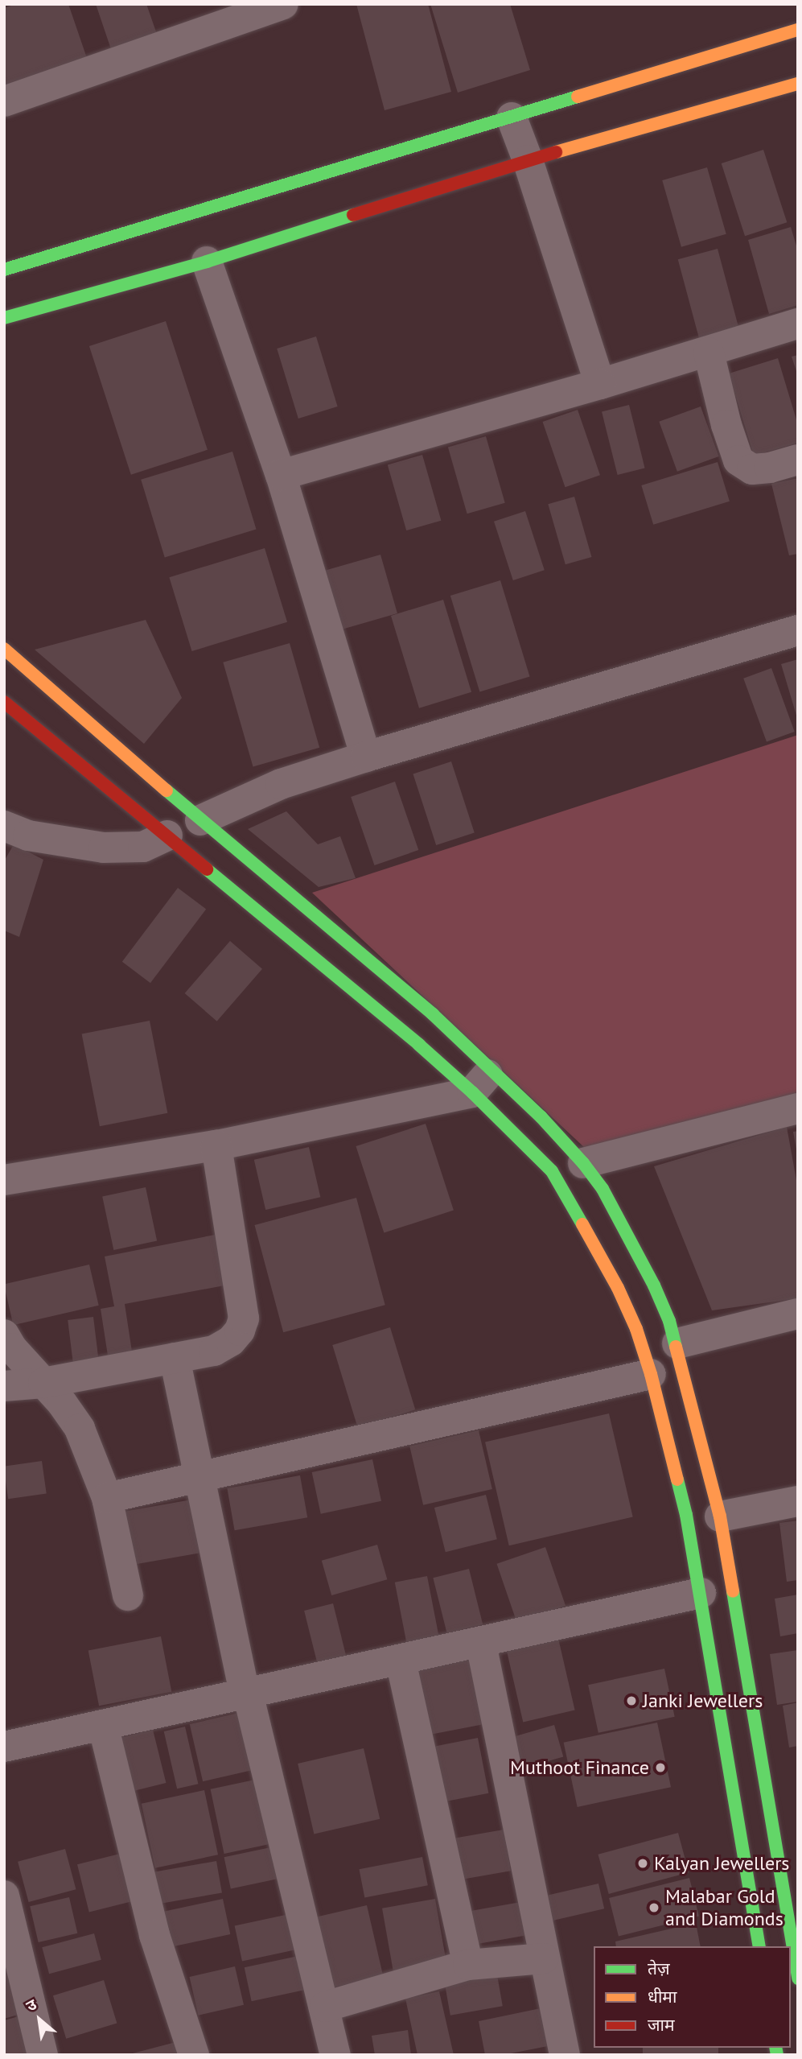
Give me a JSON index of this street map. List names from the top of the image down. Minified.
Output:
{"places":["Janki Jewellers","Muthoot Finance","Kalyan Jewellers","Malabar Gold and Diamonds"],"legend":["तेज़","धीमा","जाम"],"north":"top left"}
